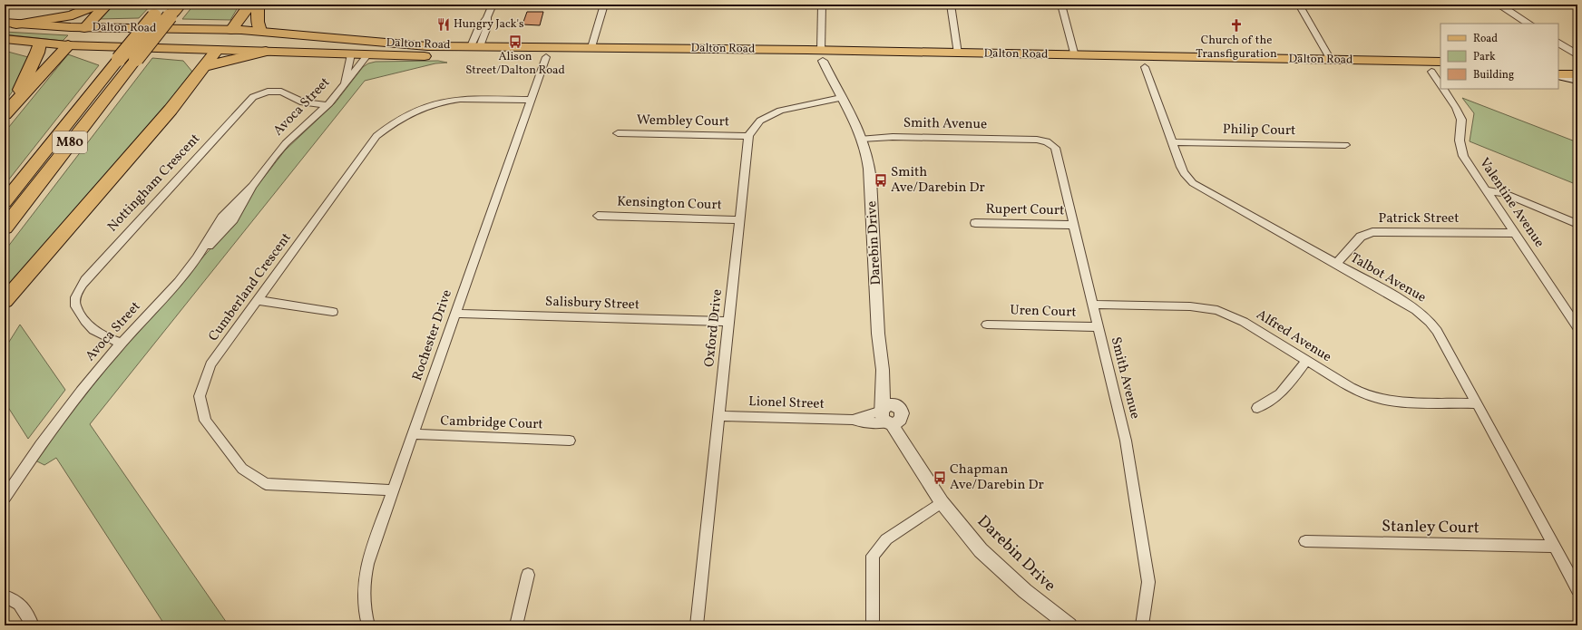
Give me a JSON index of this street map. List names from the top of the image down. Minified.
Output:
{"streets":{"highway":["M80"],"main road":["Dalton Road"],"street":["Avoca Street","Wembley Court","Smith Avenue","Philip Court","Nottingham Crescent","Valentine Avenue","Kensington Court","Rupert Court","Patrick Street","Darebin Drive","Talbot Avenue","Cumberland Crescent","Salisbury Street","Uren Court","Oxford Drive","Rochester Drive","Alfred Avenue","Lionel Street","Cambridge Court","Stanley Court"]},"crossings":[["Dalton Road","Avoca Street"],["Dalton Road","Valentine Avenue"],["Dalton Road","Darebin Drive"],["Dalton Road","Talbot Avenue"],["Dalton Road","Rochester Drive"],["Avoca Street","Nottingham Crescent"],["Wembley Court","Oxford Drive"],["Smith Avenue","Rupert Court"],["Smith Avenue","Darebin Drive"],["Smith Avenue","Uren Court"],["Smith Avenue","Alfred Avenue"],["Philip Court","Talbot Avenue"],["Valentine Avenue","Patrick Street"],["Kensington Court","Oxford Drive"],["Patrick Street","Talbot Avenue"],["Darebin Drive","Lionel Street"],["Talbot Avenue","Alfred Avenue"],["Talbot Avenue","Stanley Court"],["Cumberland Crescent","Rochester Drive"],["Salisbury Street","Oxford Drive"],["Salisbury Street","Rochester Drive"],["Oxford Drive","Lionel Street"],["Rochester Drive","Cambridge Court"]],"places":{"restaurant":["Hungry Jack's"],"church":["Church of the Transfiguration"],"bus stop":["Alison Street/Dalton Road","Smith Ave/Darebin Dr","Chapman Ave/Darebin Dr"]},"legend":["Road","Park","Building"]}
